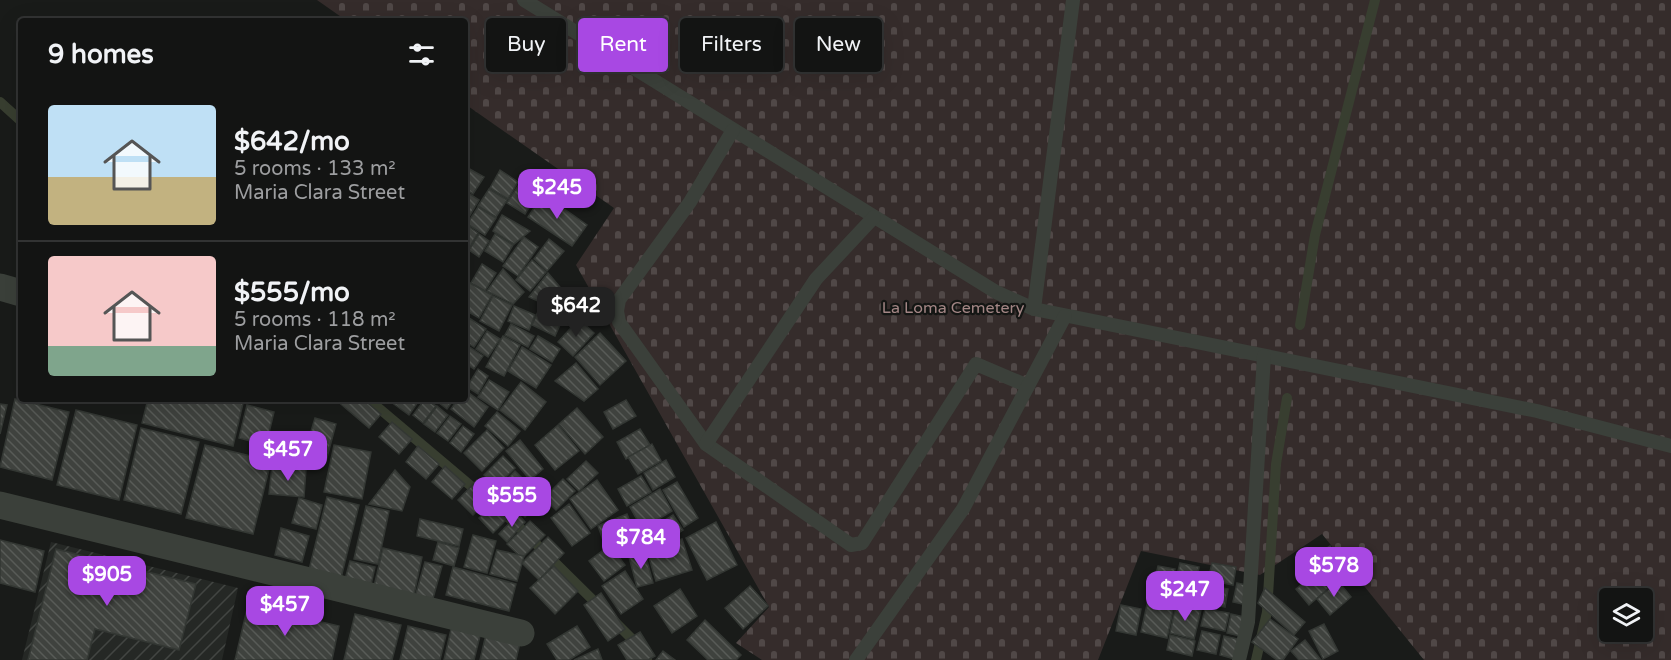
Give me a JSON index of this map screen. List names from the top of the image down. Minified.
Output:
{"parks":["La Loma Cemetery"],"page":{"chip":["Buy","Rent","Filters","New"],"heading":"9 homes","list":[{"name":"$642/mo","note":"5 rooms · 133 m² · Maria Clara Street"},{"name":"$555/mo","note":"5 rooms · 118 m² · Maria Clara Street"}],"price":["$245","$642","$457","$555","$784","$578","$905","$247","$457"]}}
